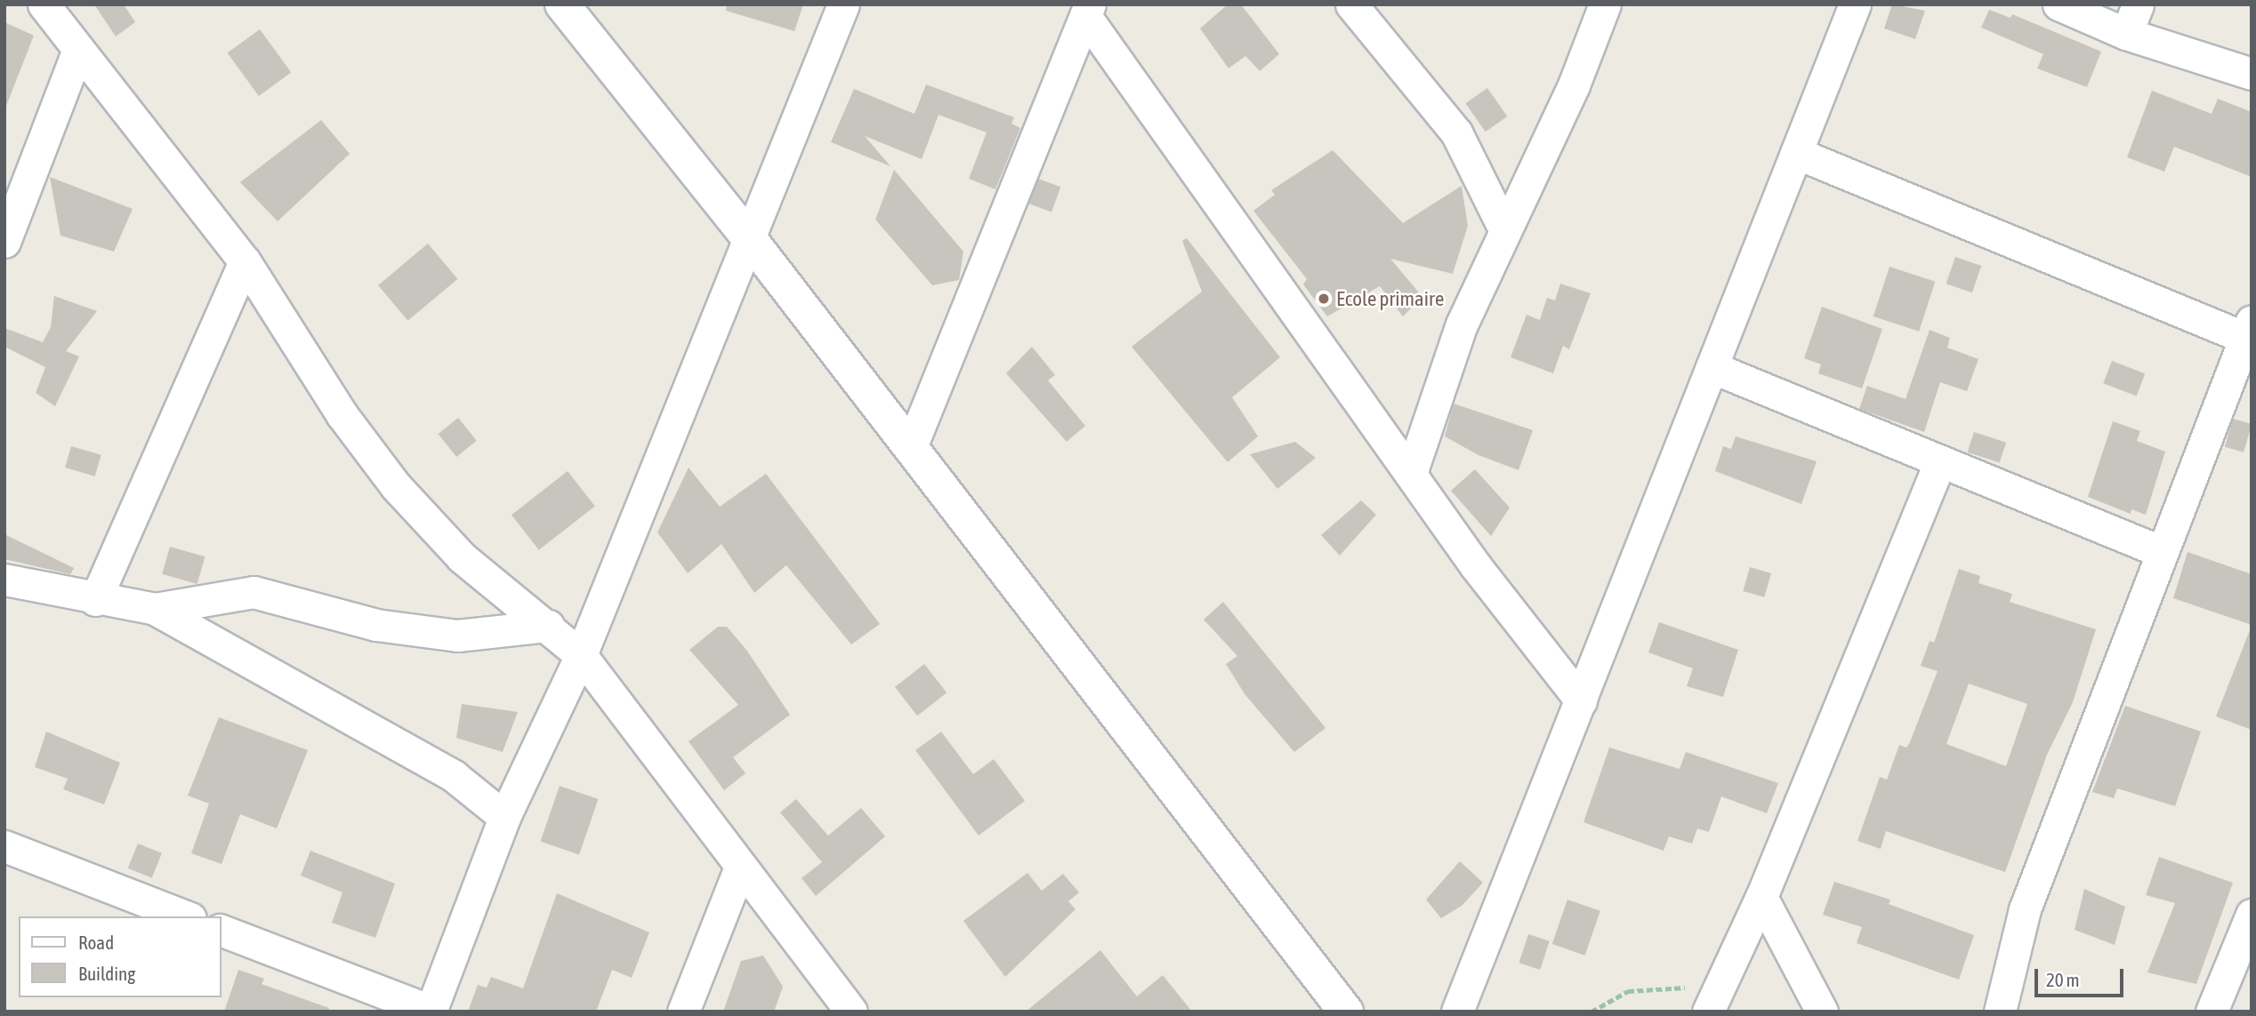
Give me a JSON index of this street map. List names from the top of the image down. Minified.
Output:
{"places":["Ecole primaire"],"legend":["Road","Building"],"scale_bar":"20 m"}
